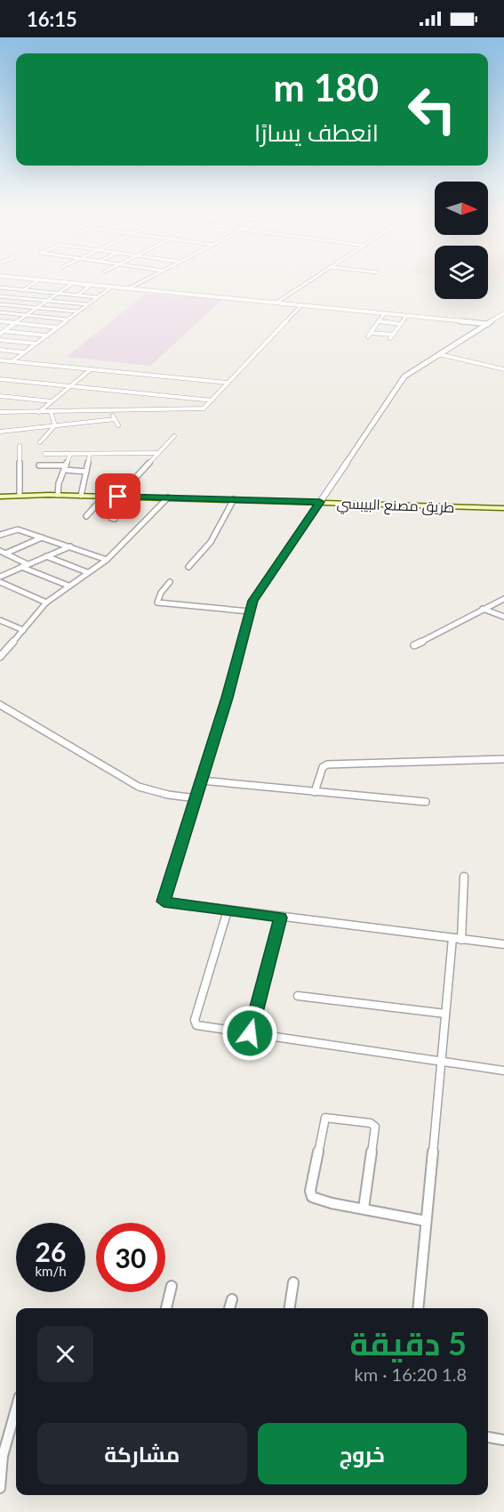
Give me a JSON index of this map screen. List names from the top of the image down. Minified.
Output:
{"streets":{"main road":["طريق مصنع البيبسي"]},"north":"right","page":{"status":"16:15","turn":["180 m","انعطف يسارًا"],"speed":"26 km/h","limit":"30","heading":["5 دقيقة","1.8 km · 16:20"],"buttons":["خروج","مشاركة"]}}
